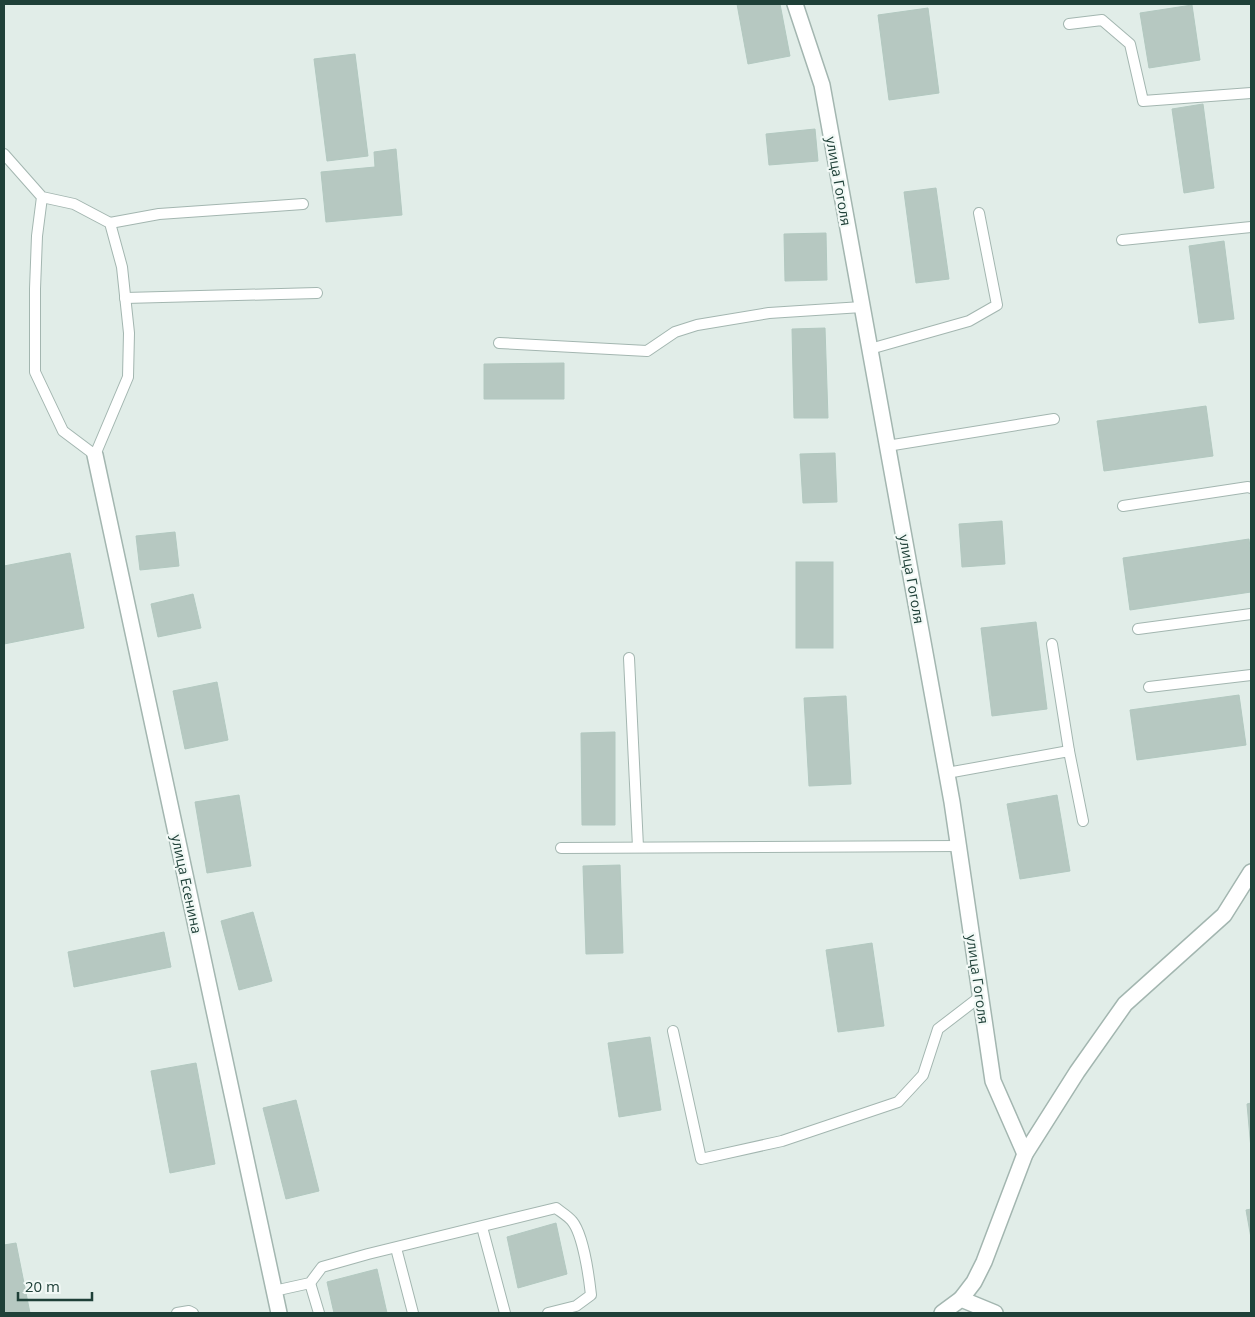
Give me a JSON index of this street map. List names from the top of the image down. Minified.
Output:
{"streets":{"street":["улица Гоголя","улица Есенина"]},"scale_bar":"20 m"}
